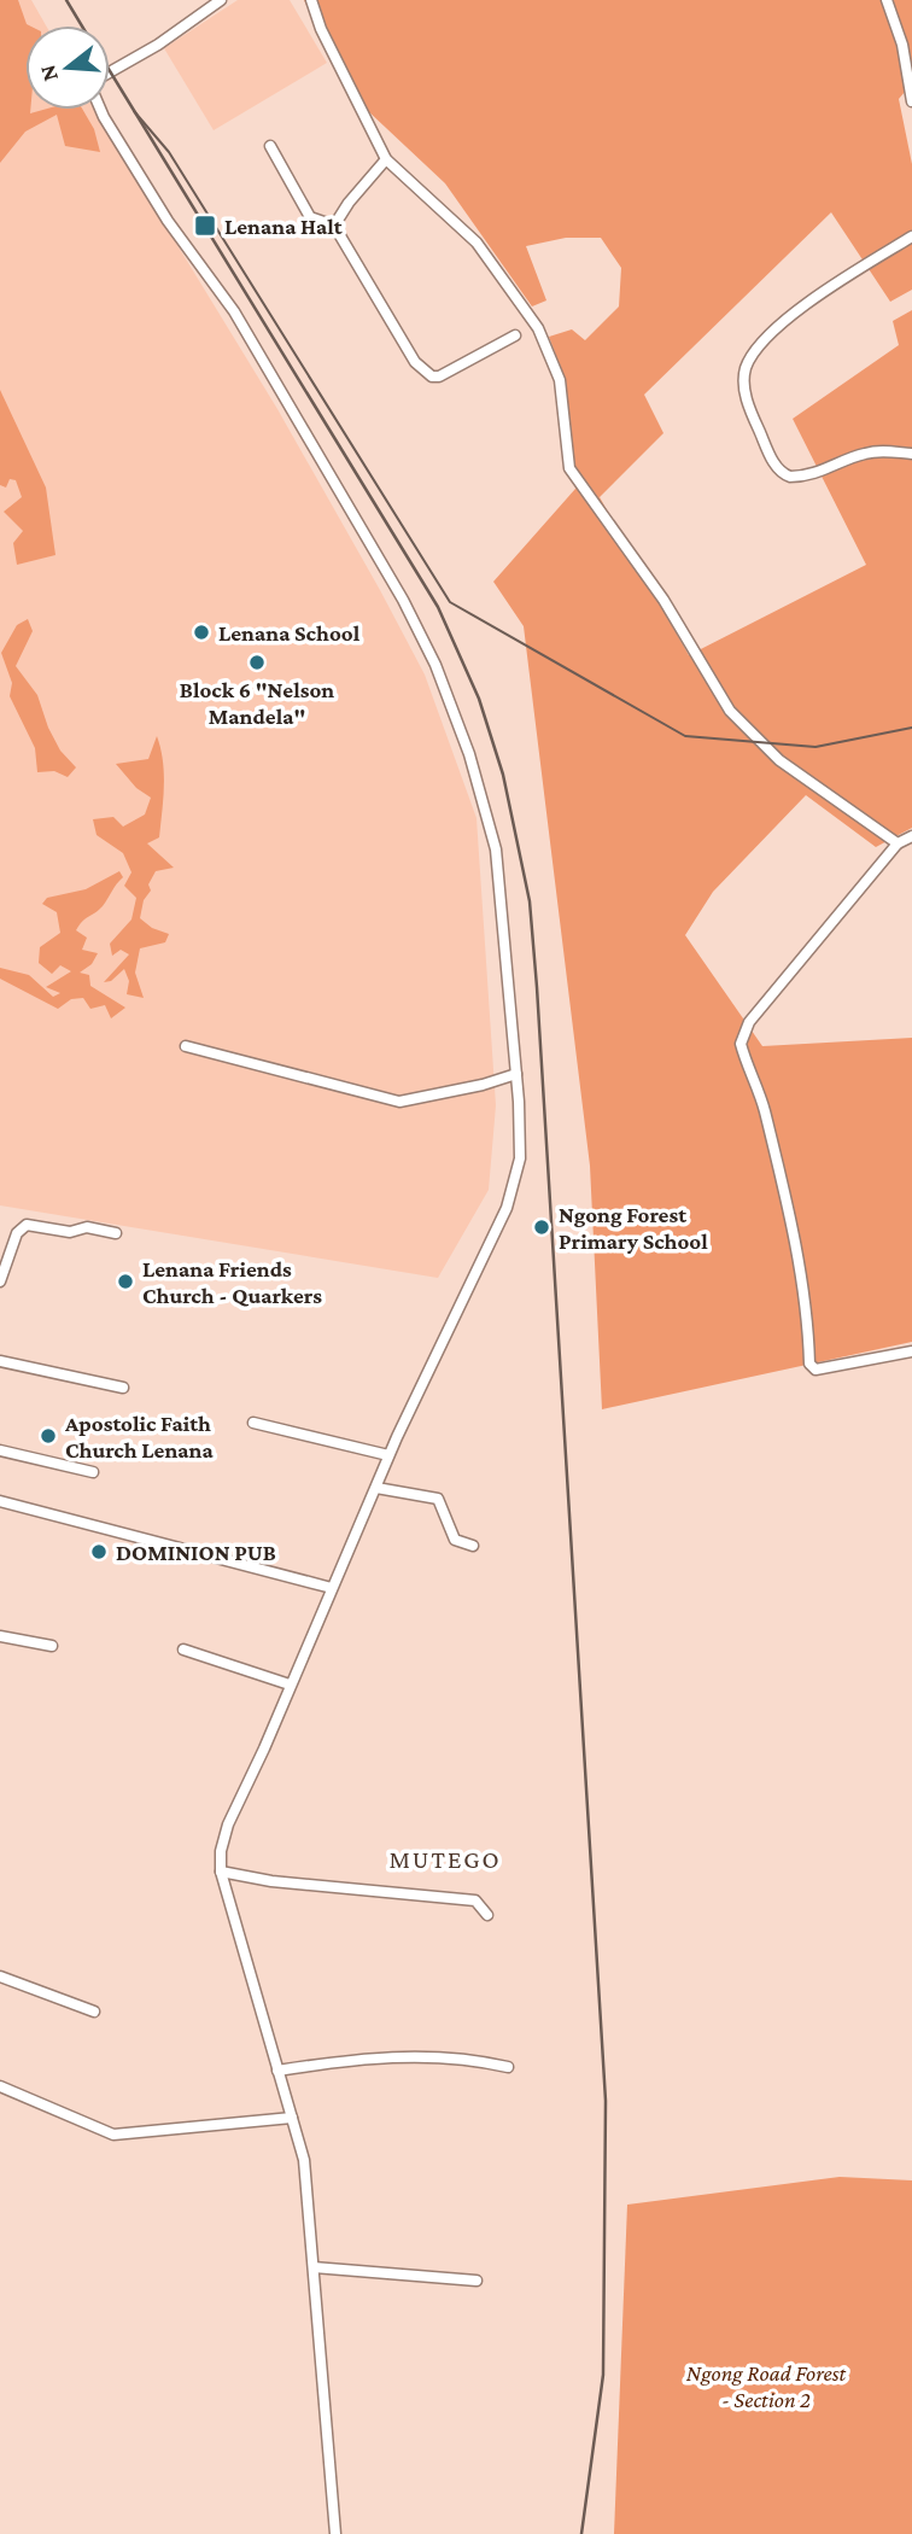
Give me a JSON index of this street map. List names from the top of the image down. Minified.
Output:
{"districts":["MUTEGO"],"parks":["Ngong Road Forest - Section 2"],"places":{"transit":["Lenana Halt"],"other":["Lenana School","Block 6 \"Nelson Mandela\"","Ngong Forest Primary School","Lenana Friends Church - Quarkers","Apostolic Faith Church Lenana","DOMINION PUB"]},"north":"left"}
